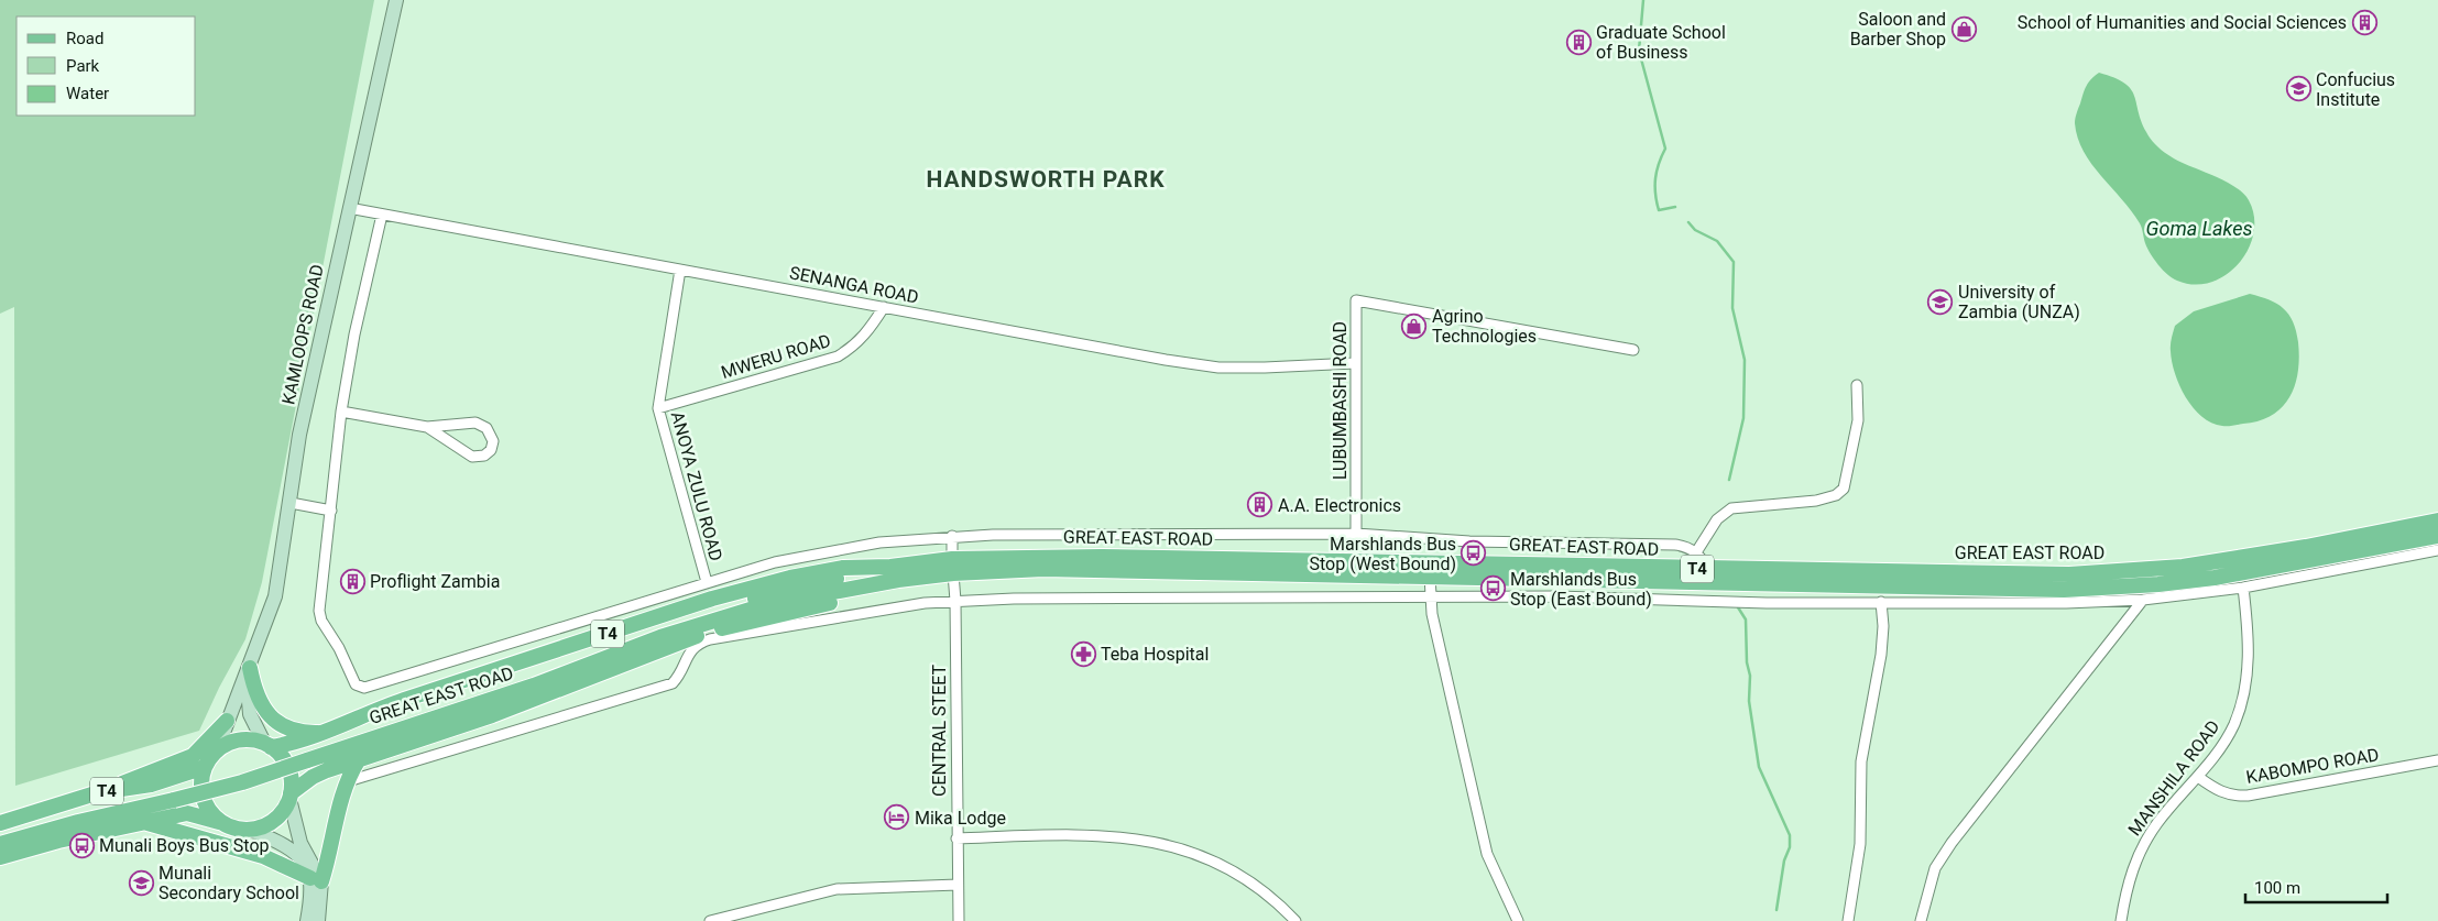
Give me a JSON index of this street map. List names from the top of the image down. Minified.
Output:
{"streets":{"main road":["KAMLOOPS ROAD","GREAT EAST ROAD","T4"],"street":["SENANGA ROAD","MWERU ROAD","LUBUMBASHI ROAD","ANOYA ZULU ROAD","CENTRAL STEET","KABOMPO ROAD","MANSHILA ROAD"]},"crossings":[["SENANGA ROAD","KAMLOOPS ROAD"],["SENANGA ROAD","MWERU ROAD"],["SENANGA ROAD","LUBUMBASHI ROAD"],["SENANGA ROAD","ANOYA ZULU ROAD"],["KAMLOOPS ROAD","GREAT EAST ROAD"],["KAMLOOPS ROAD","T4"],["MWERU ROAD","ANOYA ZULU ROAD"],["GREAT EAST ROAD","T4"],["GREAT EAST ROAD","CENTRAL STEET"],["KABOMPO ROAD","MANSHILA ROAD"]],"districts":["HANDSWORTH PARK"],"water":["Goma Lakes"],"places":{"building":["School of Humanities and Social Sciences","Graduate School of Business","A.A. Electronics","Proflight Zambia"],"shop":["Saloon and Barber Shop","Agrino Technologies"],"school or university":["Confucius Institute","University of Zambia (UNZA)","Munali Secondary School"],"bus stop":["Marshlands Bus Stop (West Bound)","Marshlands Bus Stop (East Bound)","Munali Boys Bus Stop"],"pharmacy":["Teba Hospital"],"hotel":["Mika Lodge"]},"legend":["Road","Park","Water"],"scale_bar":"100 m"}
